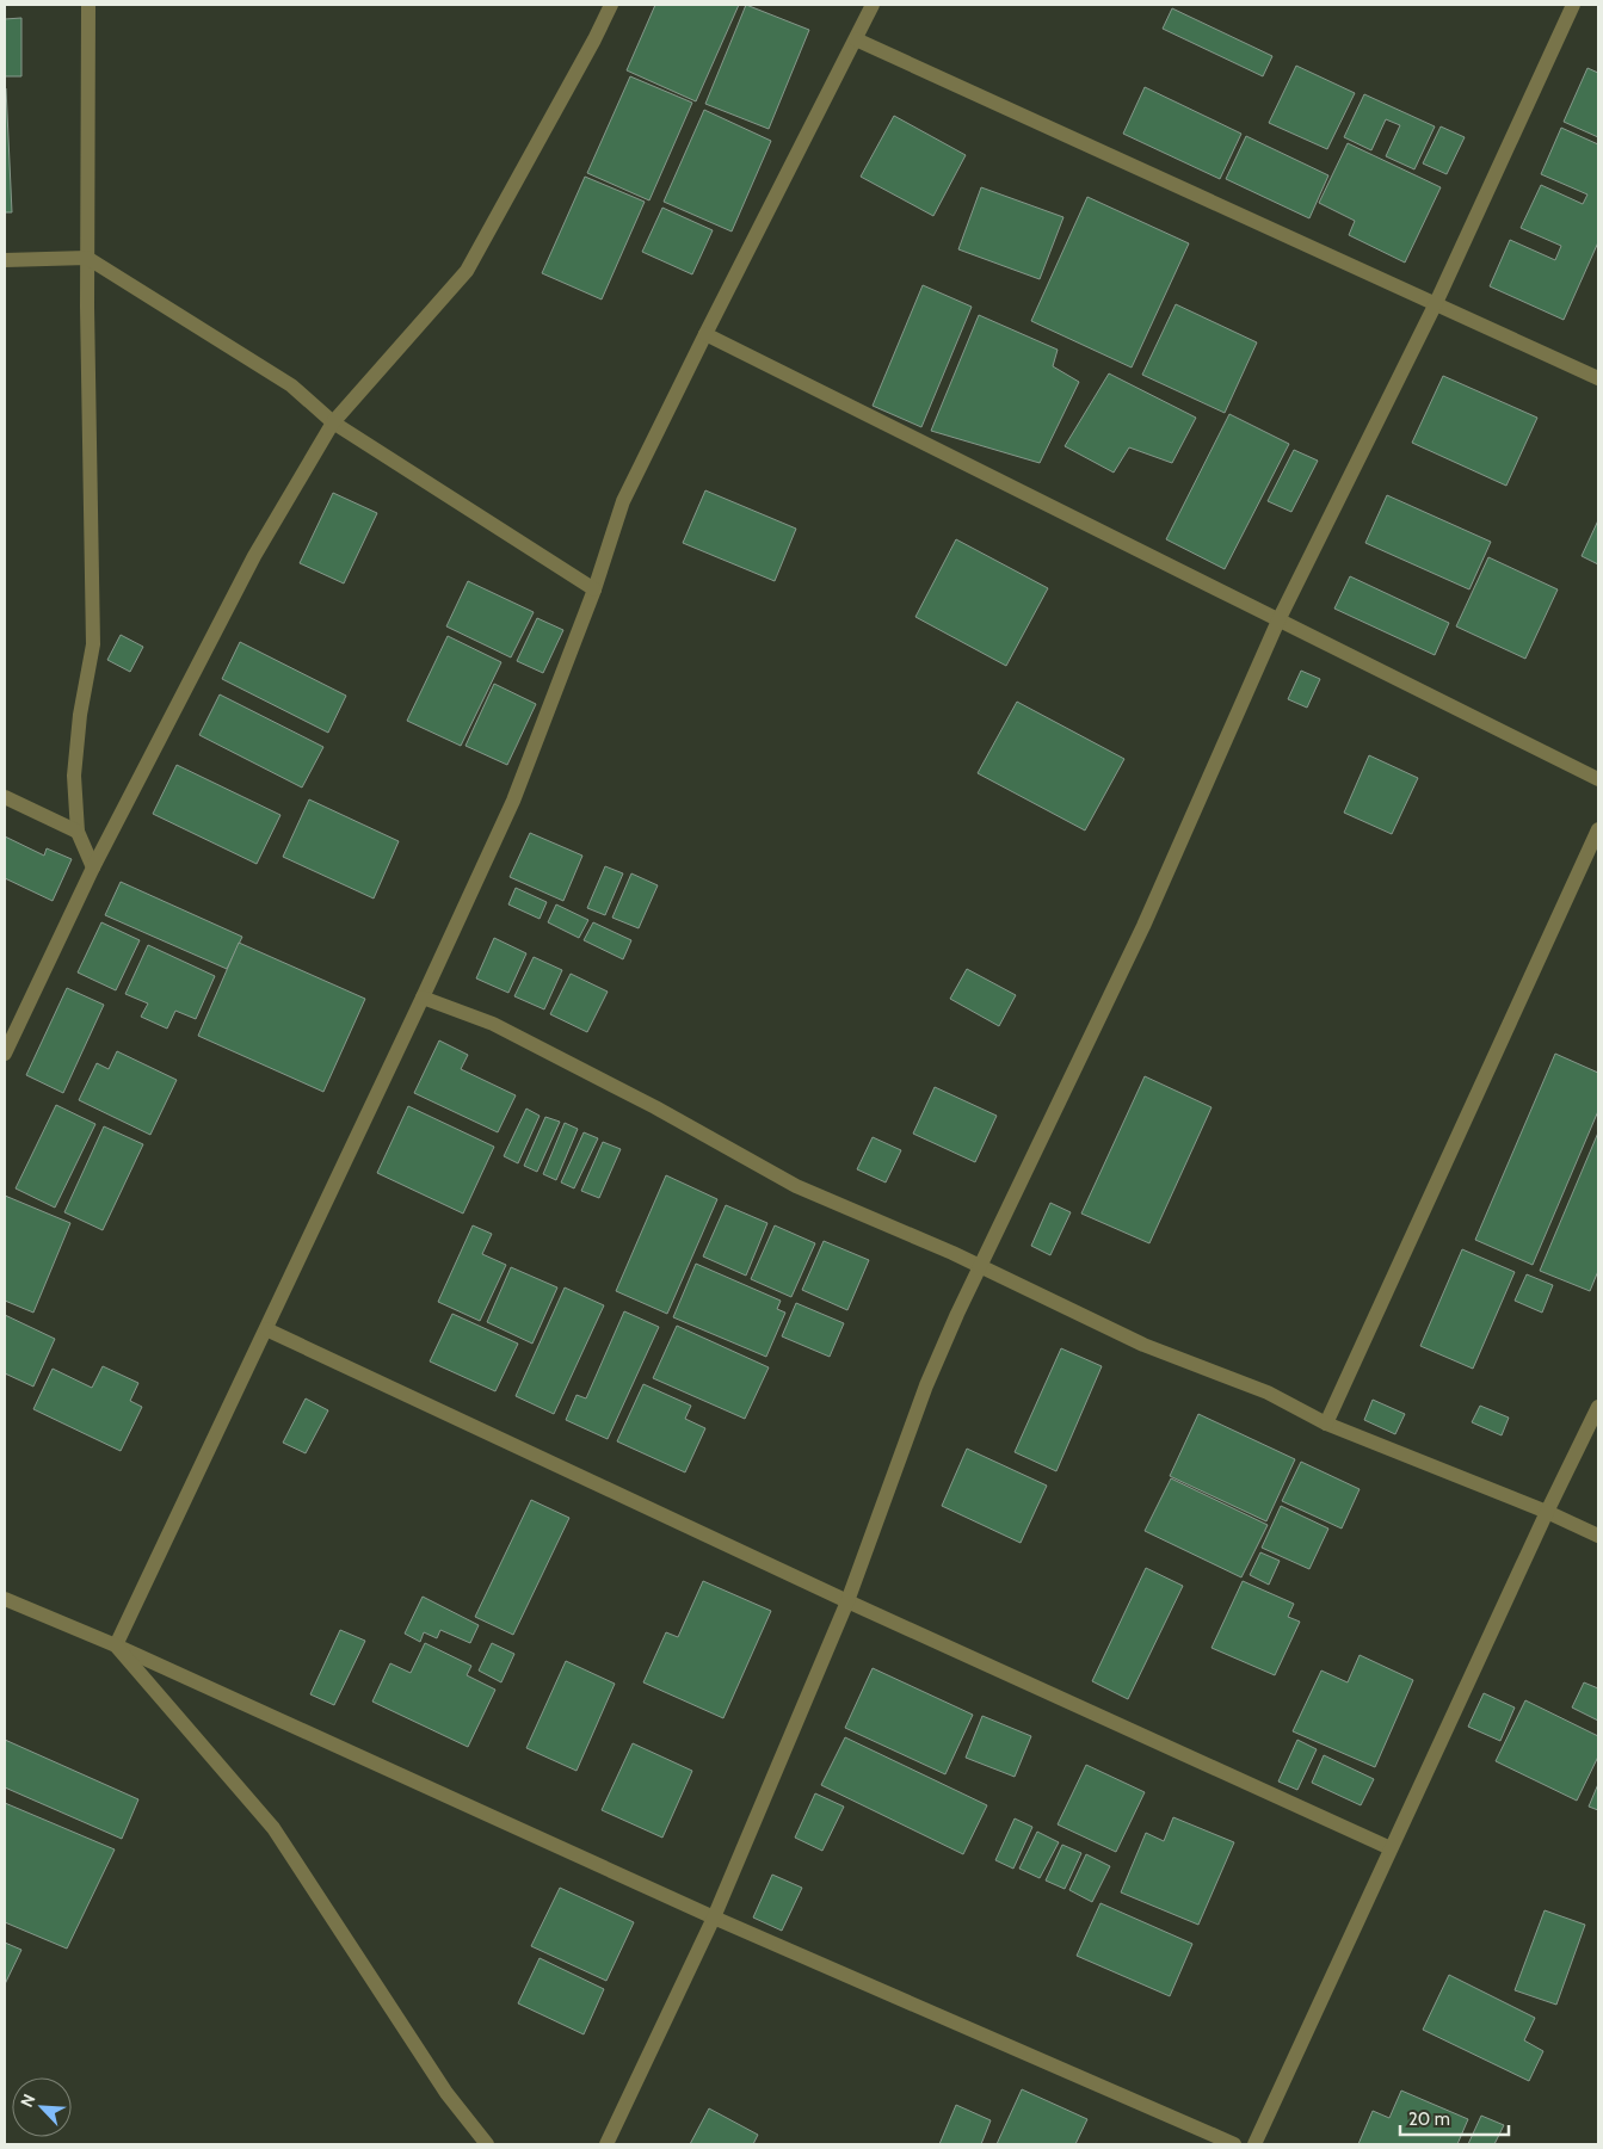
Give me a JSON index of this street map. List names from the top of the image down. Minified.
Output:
{"scale_bar":"20 m","north":"top left"}
